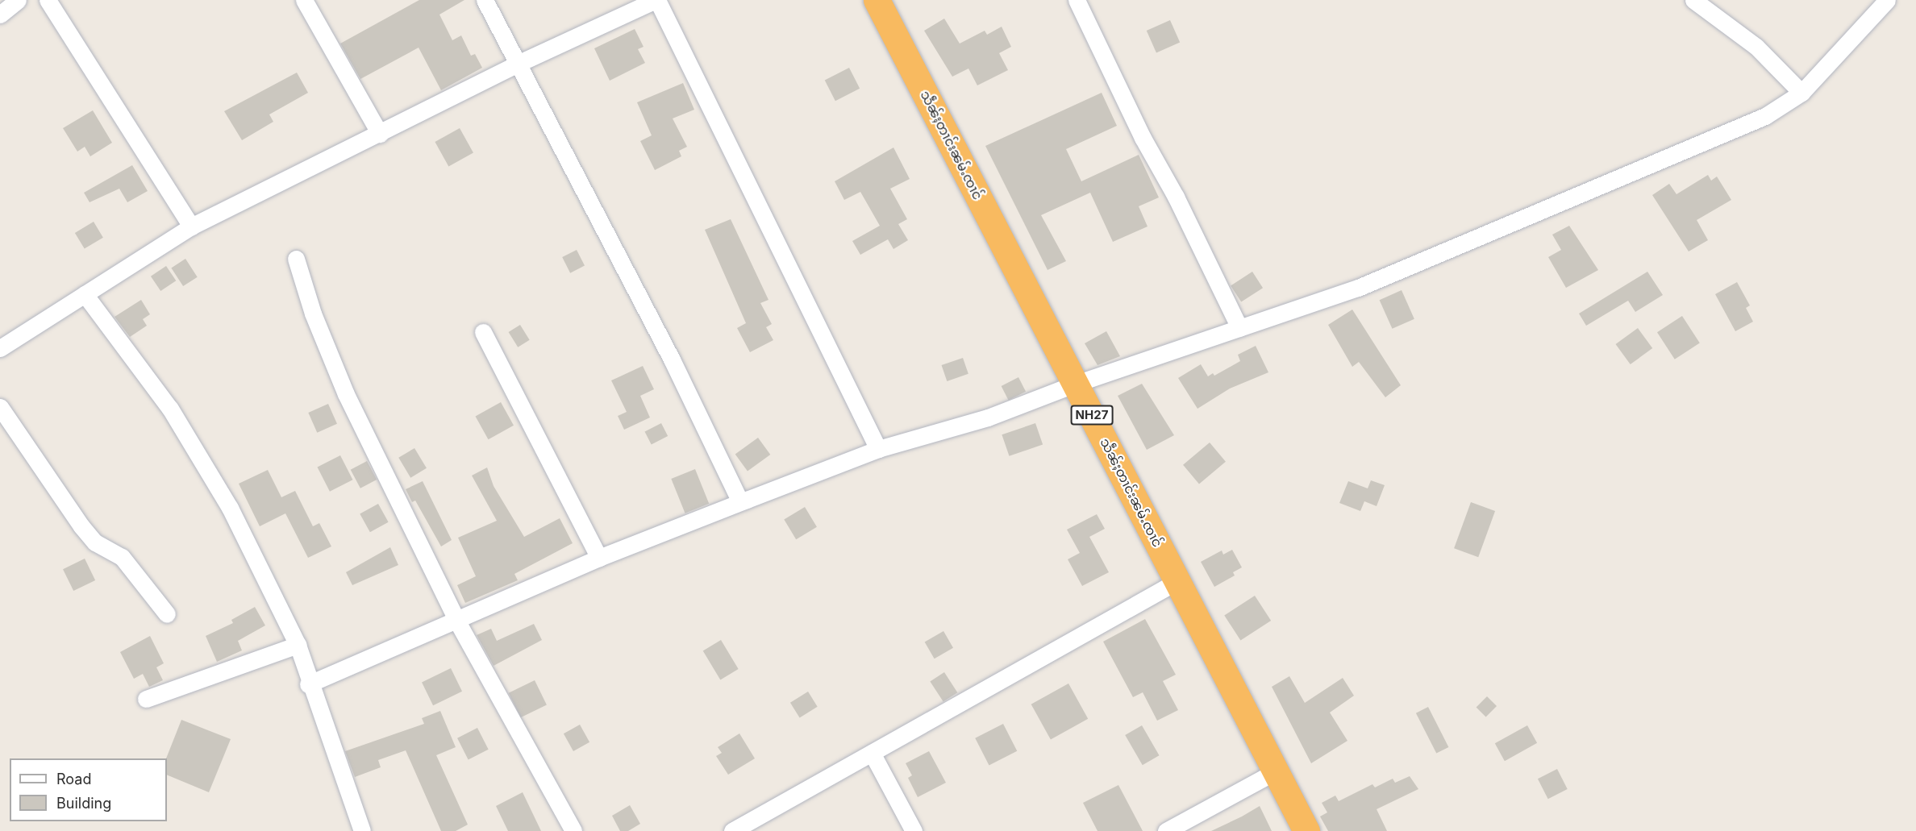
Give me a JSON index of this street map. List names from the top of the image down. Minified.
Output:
{"streets":{"highway":["သဵၼ်ႈတၢင်းၼမ်ႉၸၢင်","NH27"]},"legend":["Road","Building"]}
